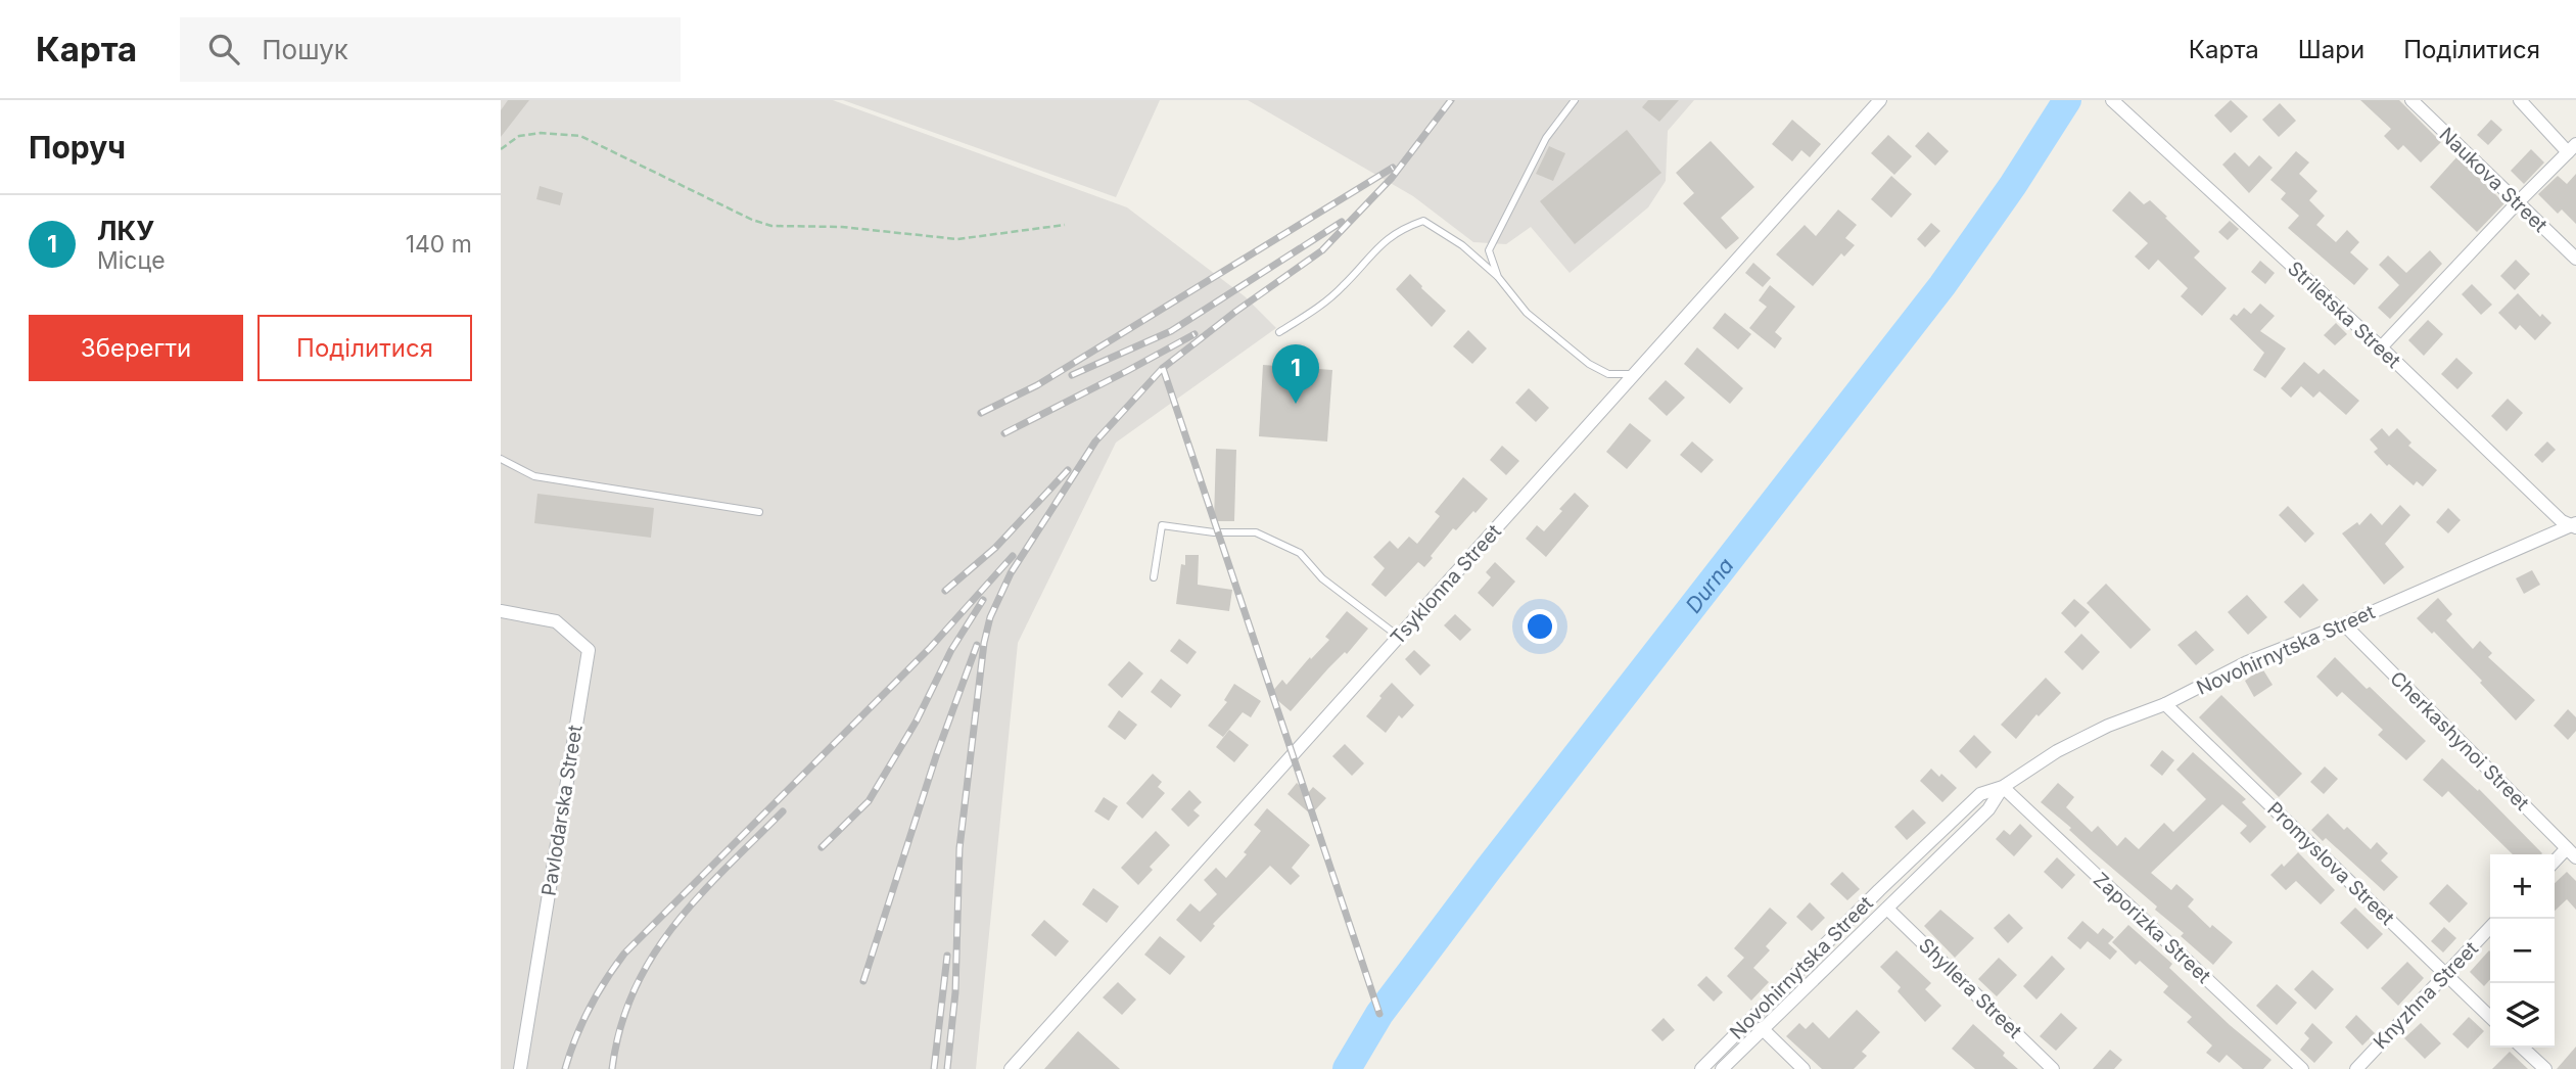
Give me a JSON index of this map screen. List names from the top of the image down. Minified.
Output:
{"streets":{"street":["Naukova Street","Striletska Street","Tsyklonna Street","Novohirnytska Street","Cherkashynoi Street","Pavlodarska Street","Promyslova Street","Zaporizka Street","Shyllera Street","Knyzhna Street"]},"crossings":[["Striletska Street","Novohirnytska Street"],["Novohirnytska Street","Cherkashynoi Street"],["Novohirnytska Street","Promyslova Street"],["Novohirnytska Street","Zaporizka Street"],["Novohirnytska Street","Shyllera Street"],["Promyslova Street","Knyzhna Street"]],"water":["Durna"],"page":{"header":"Карта","search":"Пошук","nav":["Карта","Шари","Поділитися"],"heading":"Поруч","list":[{"mark":"1","name":"ЛКУ","note":"Місце","value":"140 m"}],"buttons":["Зберегти","Поділитися"],"pins":"1","map_buttons":["+","−"]}}
